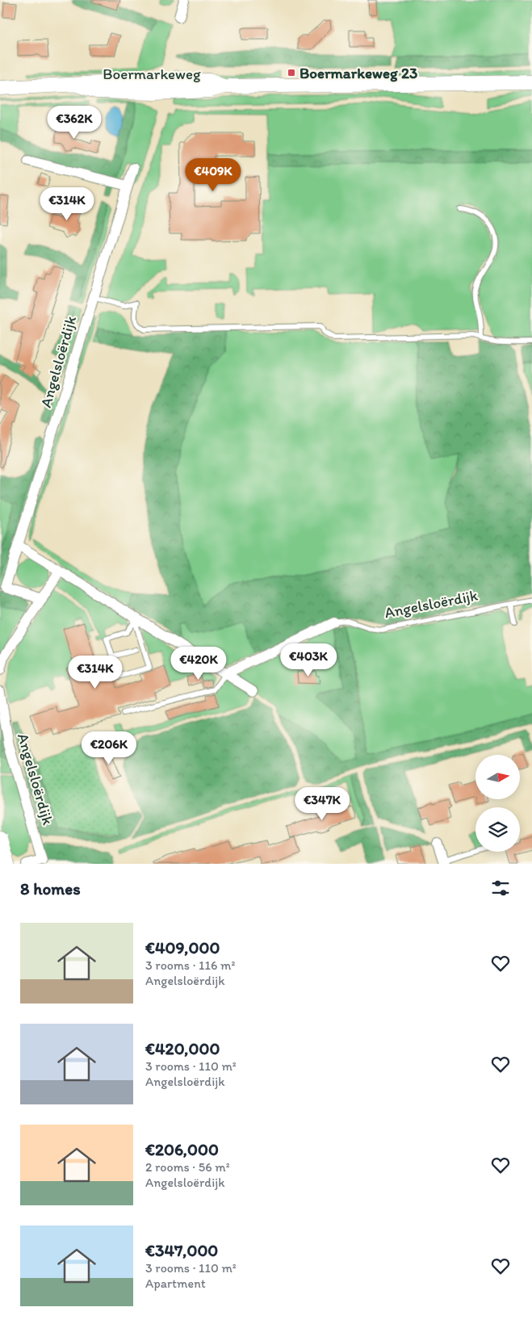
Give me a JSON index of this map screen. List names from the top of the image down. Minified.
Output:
{"streets":{"street":["Boermarkeweg","Angelsloërdijk"]},"places":{"transit":["Boermarkeweg 23"]},"north":"right","page":{"price":["€362K","€409K","€314K","€403K","€420K","€314K","€206K","€347K"],"heading":"8 homes","list":[{"name":"€409,000","note":"3 rooms · 116 m² · Angelsloërdijk"},{"name":"€420,000","note":"3 rooms · 110 m² · Angelsloërdijk"},{"name":"€206,000","note":"2 rooms · 56 m² · Angelsloërdijk"},{"name":"€347,000","note":"3 rooms · 110 m² · Apartment"}]}}
